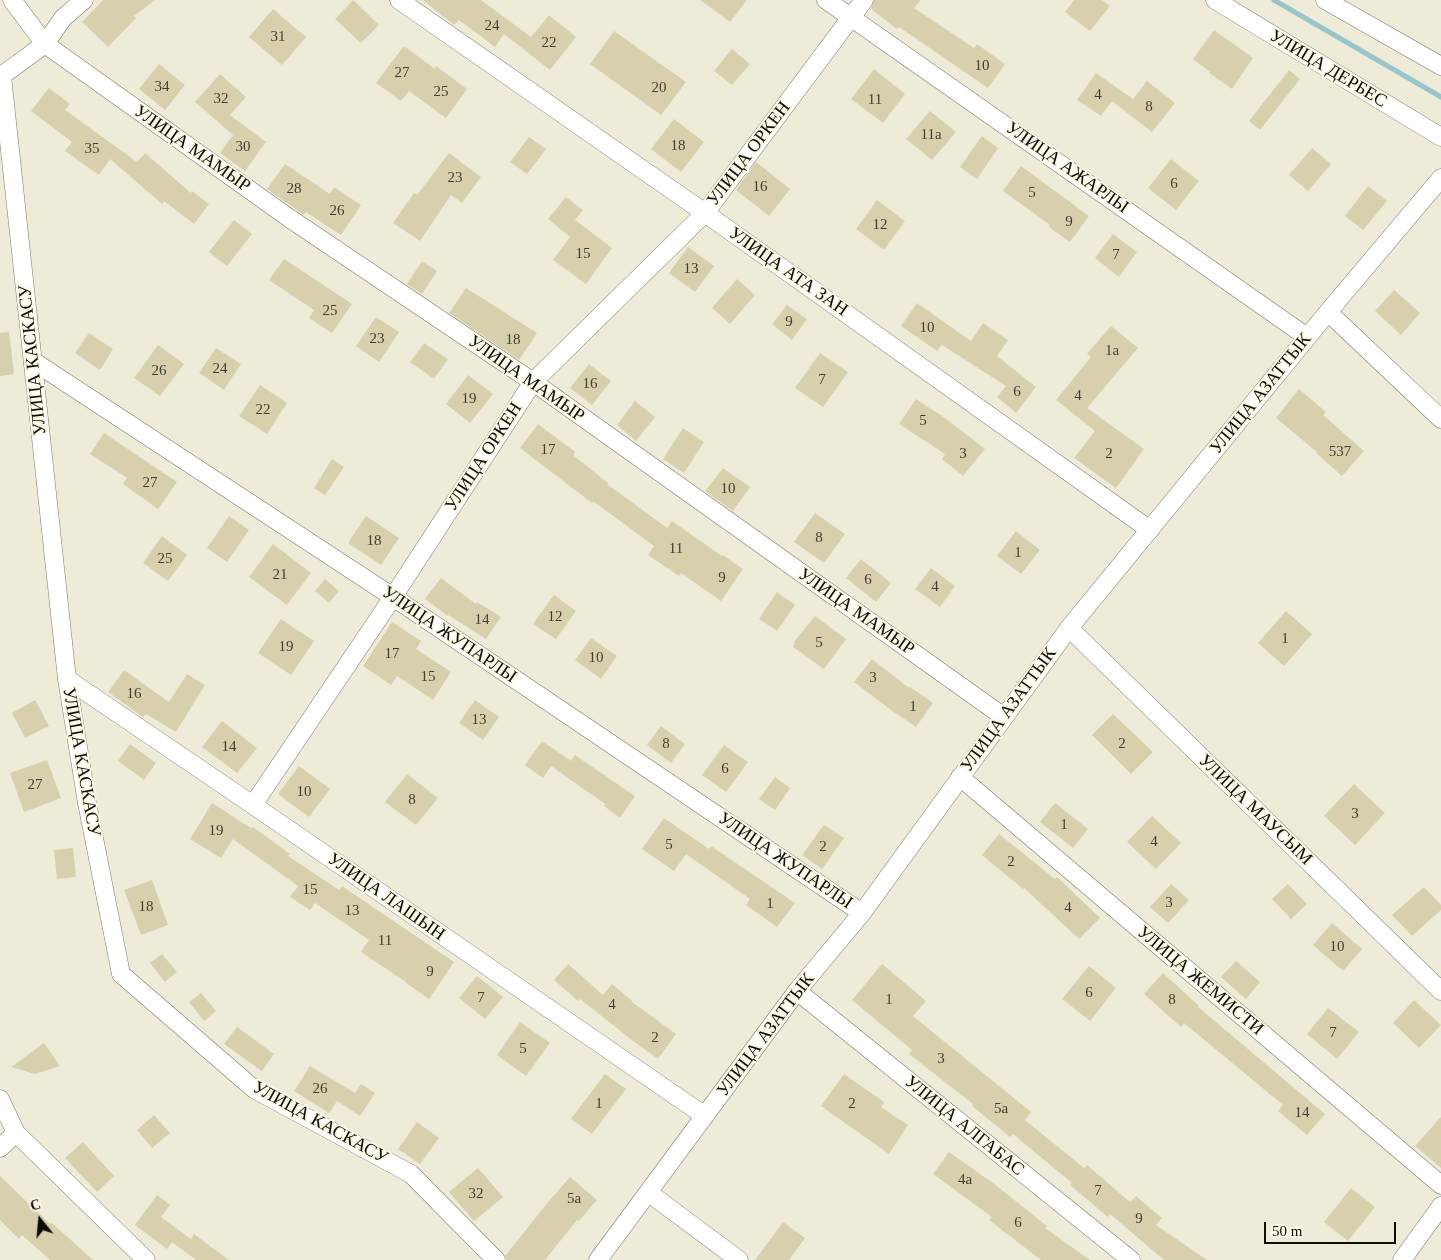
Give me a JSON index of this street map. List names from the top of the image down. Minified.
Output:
{"streets":{"street":["УЛИЦА ДЕРБЕС","УЛИЦА МАМЫР","УЛИЦА ОРКЕН","УЛИЦА АЖАРЛЫ","УЛИЦА АТА ЗАН","УЛИЦА КАСКАСУ","УЛИЦА АЗАТТЫК","УЛИЦА ЖУПАРЛЫ","УЛИЦА МАУСЫМ","УЛИЦА ЛАШЫН","УЛИЦА ЖЕМИСТИ","УЛИЦА АЛГАБАС"]},"crossings":[["УЛИЦА МАМЫР","УЛИЦА ОРКЕН"],["УЛИЦА МАМЫР","УЛИЦА АЗАТТЫК"],["УЛИЦА ОРКЕН","УЛИЦА АЖАРЛЫ"],["УЛИЦА ОРКЕН","УЛИЦА АТА ЗАН"],["УЛИЦА ОРКЕН","УЛИЦА ЖУПАРЛЫ"],["УЛИЦА ОРКЕН","УЛИЦА ЛАШЫН"],["УЛИЦА АЖАРЛЫ","УЛИЦА АЗАТТЫК"],["УЛИЦА АТА ЗАН","УЛИЦА АЗАТТЫК"],["УЛИЦА КАСКАСУ","УЛИЦА ЖУПАРЛЫ"],["УЛИЦА КАСКАСУ","УЛИЦА ЛАШЫН"],["УЛИЦА АЗАТТЫК","УЛИЦА ЖУПАРЛЫ"],["УЛИЦА АЗАТТЫК","УЛИЦА МАУСЫМ"],["УЛИЦА АЗАТТЫК","УЛИЦА ЛАШЫН"],["УЛИЦА АЗАТТЫК","УЛИЦА ЖЕМИСТИ"],["УЛИЦА АЗАТТЫК","УЛИЦА АЛГАБАС"]],"house_numbers":["24","31","22","10","27","34","20","25","4","32","11","8","11а","18","30","35","23","6","16","28","5","26","9","12","15","7","13","25","9","10","23","18","1а","24","26","7","16","6","4","19","22","5","17","537","3","2","27","10","8","18","11","1","25","21","9","6","4","12","14","1","5","19","17","10","15","3","16","1","13","8","2","14","6","27","10","8","3","1","19","4","5","2","2","15","3","1","18","4","13","11","10","9","6","7","1","8","4","7","2","5","3","26","1","2","5а","14","4а","7","32","5а","9","6"],"scale_bar":"50 m","north":"top"}
